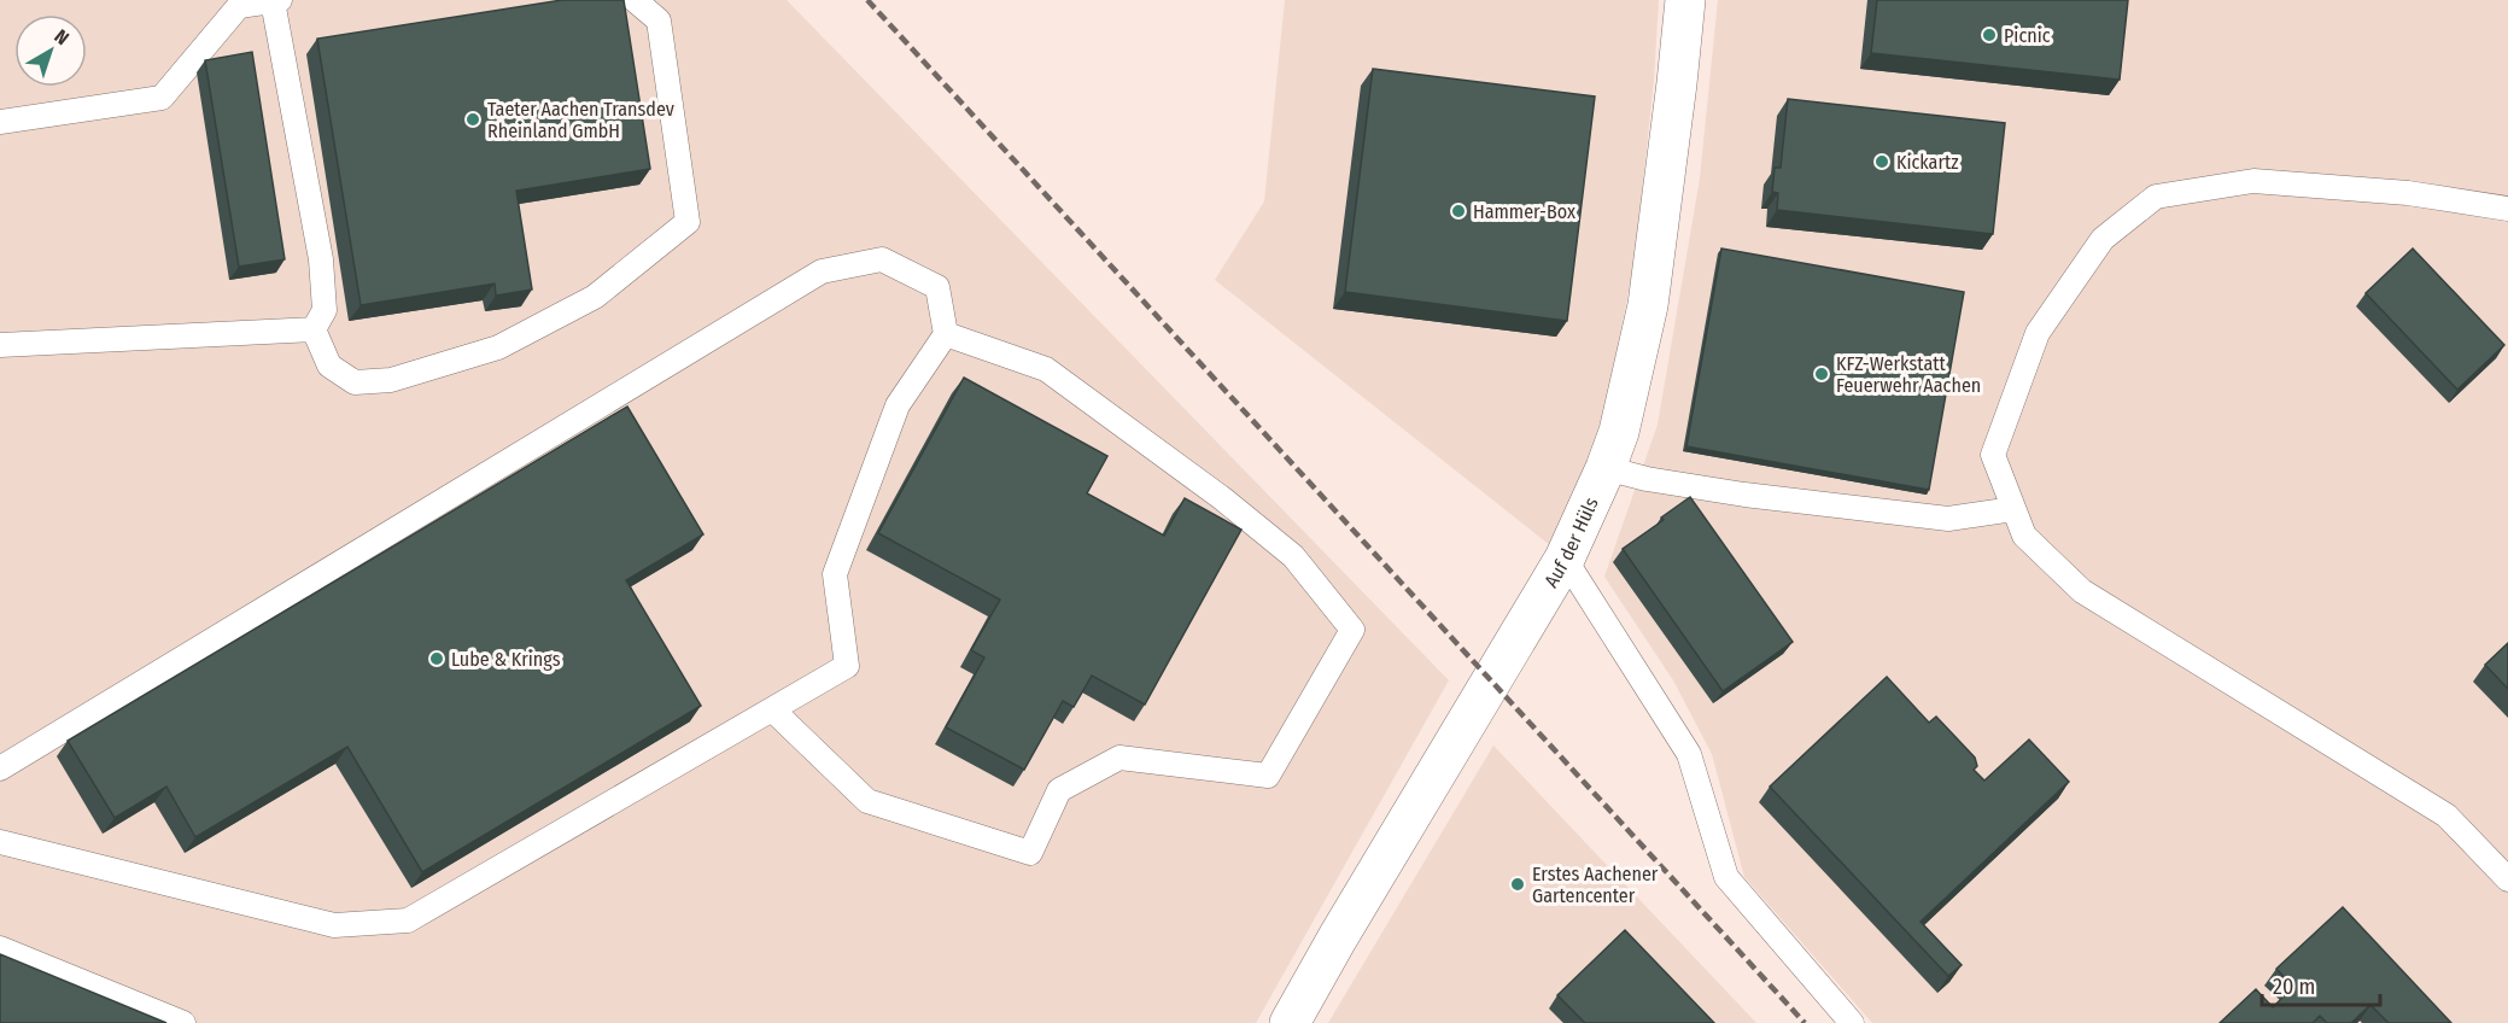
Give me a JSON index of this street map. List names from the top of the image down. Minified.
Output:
{"streets":{"street":["Auf der Hüls"]},"places":["Picnic","Taeter Aachen Transdev Rheinland GmbH","Kickartz","Hammer-Box","KFZ-Werkstatt Feuerwehr Aachen","Lube & Krings","Erstes Aachener Gartencenter"],"scale_bar":"20 m","north":"top right"}
